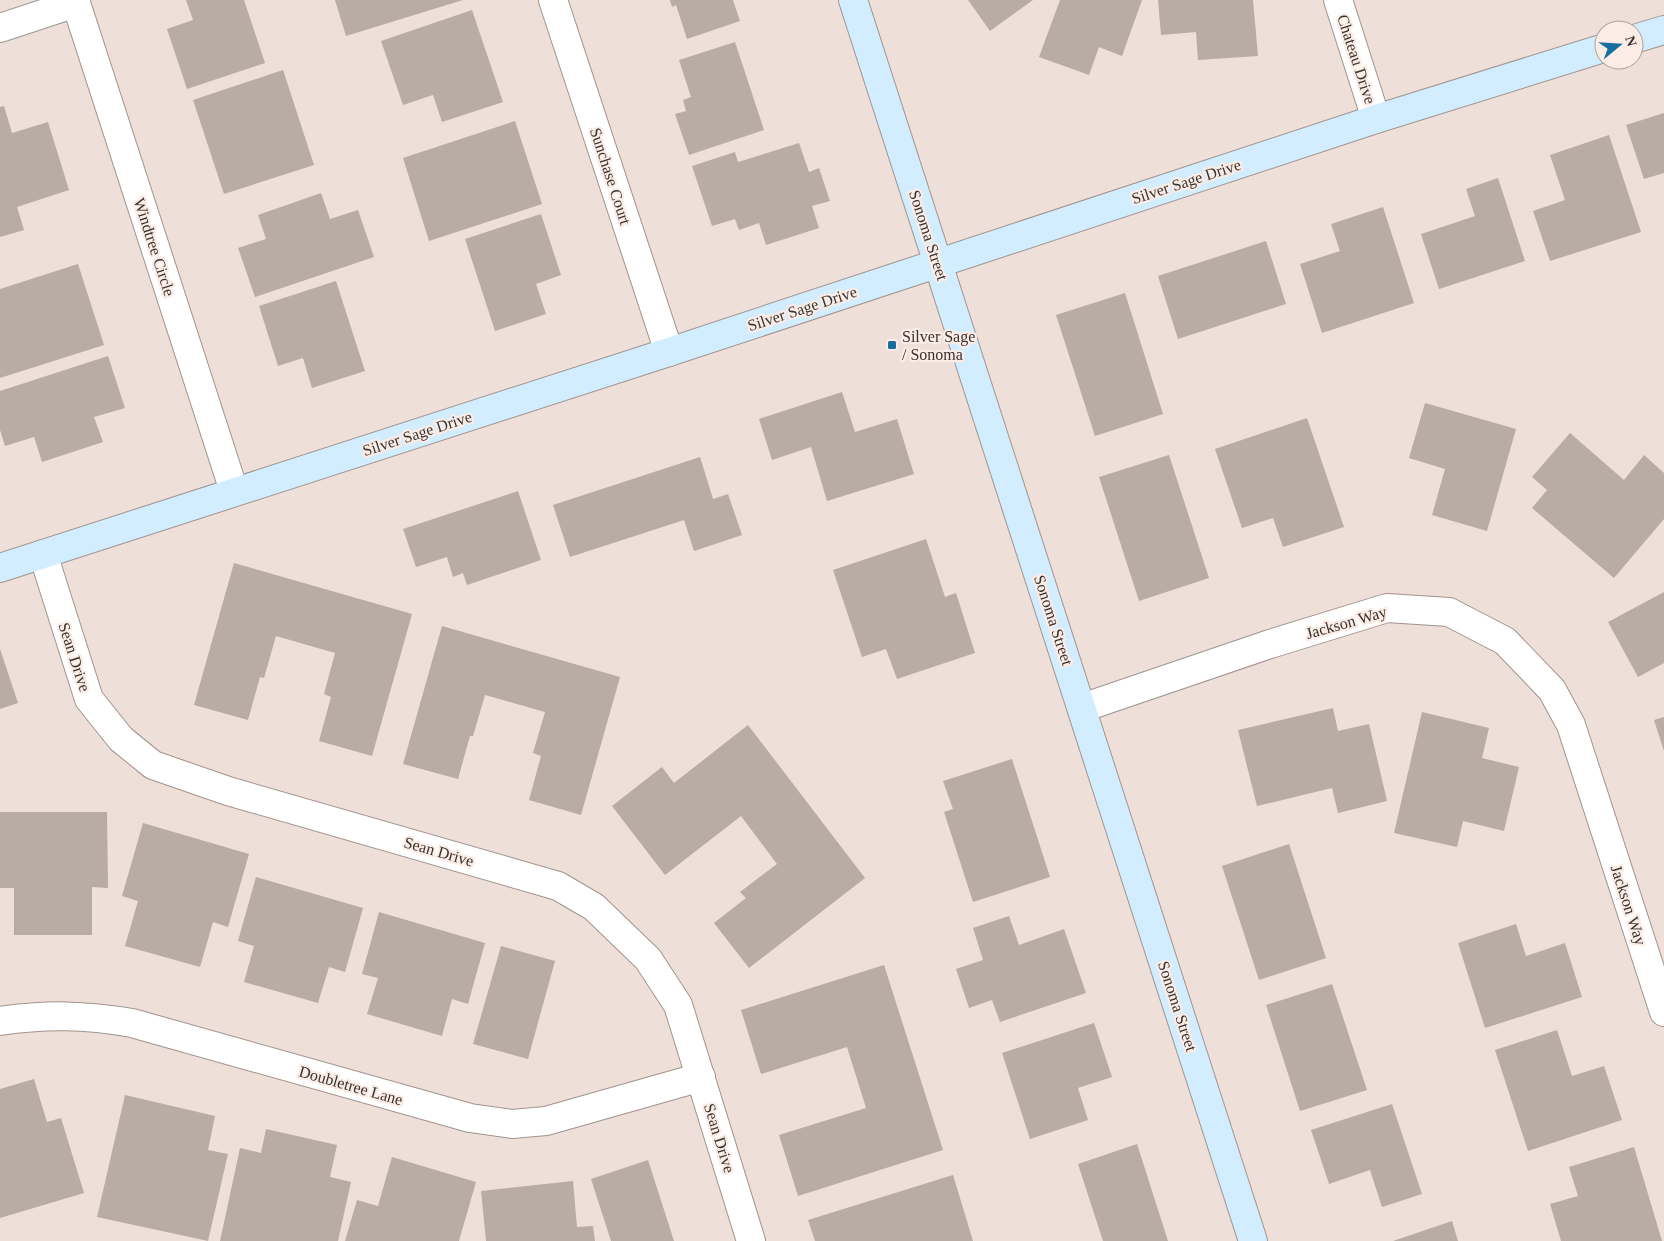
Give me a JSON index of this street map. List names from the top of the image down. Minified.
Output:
{"streets":{"street":["Chateau Drive","Sunchase Court","Silver Sage Drive","Sonoma Street","Windtree Circle","Jackson Way","Sean Drive","Doubletree Lane"]},"crossings":[["Chateau Drive","Silver Sage Drive"],["Sunchase Court","Silver Sage Drive"],["Silver Sage Drive","Sonoma Street"],["Silver Sage Drive","Windtree Circle"],["Silver Sage Drive","Sean Drive"],["Sonoma Street","Jackson Way"],["Sean Drive","Doubletree Lane"]],"places":{"transit":["Silver Sage / Sonoma"]},"north":"right"}
